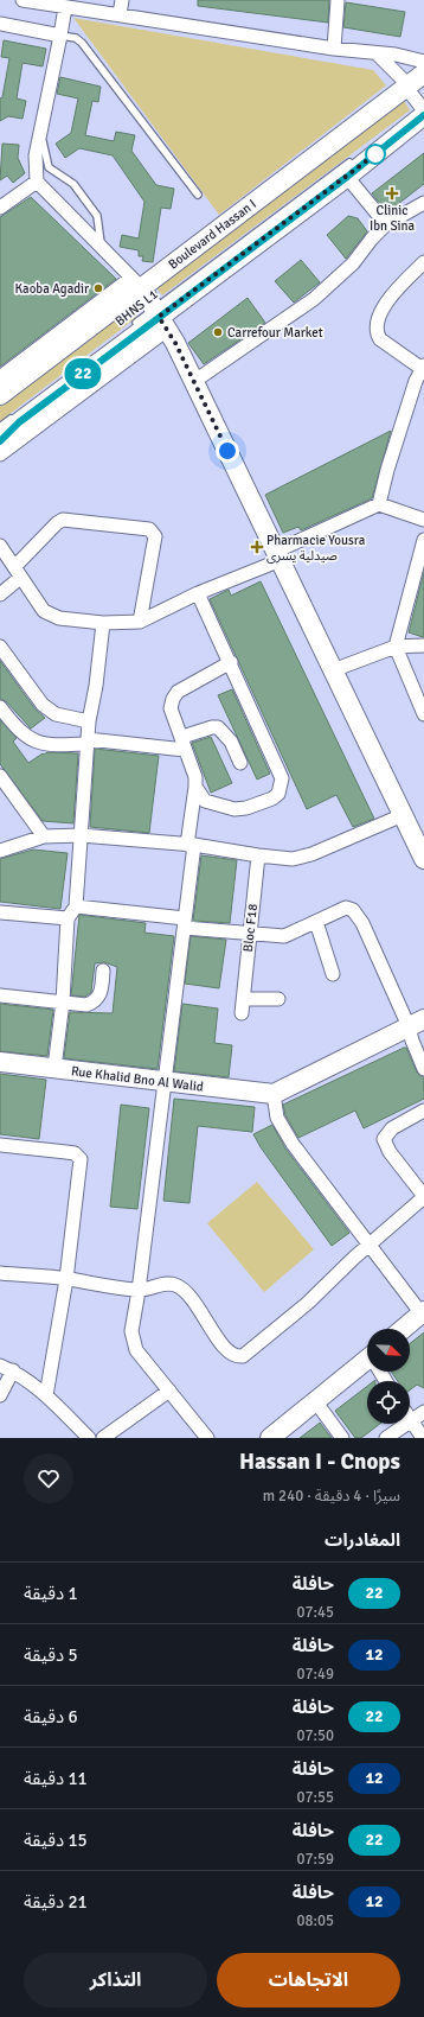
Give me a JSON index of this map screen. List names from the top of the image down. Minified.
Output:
{"streets":{"street":["Boulevard Hassan I","Bloc F18","Rue Khalid Bno Al Walid"],"lane":["BHNS L1"]},"crossings":[["Boulevard Hassan I","BHNS L1"]],"places":{"health":["Clinic Ibn Sina","Pharmacie Yousra صيدلية يسرى"],"other":["Kaoba Agadir","Carrefour Market"]},"lines":["bus line 22"],"north":"bottom right","page":{"on_map":"22","heading":[["Hassan I - Cnops","سيرًا · 4 دقيقة · 240 m"],"المغادرات"],"list":[{"mark":"22","name":"حافلة","note":"07:45","value":"1 دقيقة"},{"mark":"12","name":"حافلة","note":"07:49","value":"5 دقيقة"},{"mark":"22","name":"حافلة","note":"07:50","value":"6 دقيقة"},{"mark":"12","name":"حافلة","note":"07:55","value":"11 دقيقة"},{"mark":"22","name":"حافلة","note":"07:59","value":"15 دقيقة"},{"mark":"12","name":"حافلة","note":"08:05","value":"21 دقيقة"}],"buttons":["الاتجاهات","التذاكر"]}}
